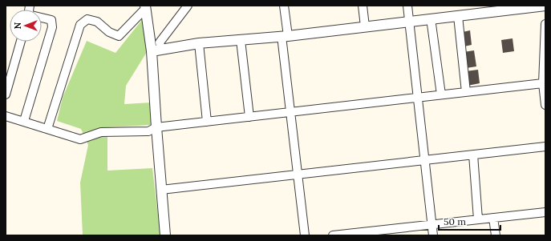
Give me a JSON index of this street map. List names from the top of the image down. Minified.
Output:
{"scale_bar":"50 m","north":"left"}
